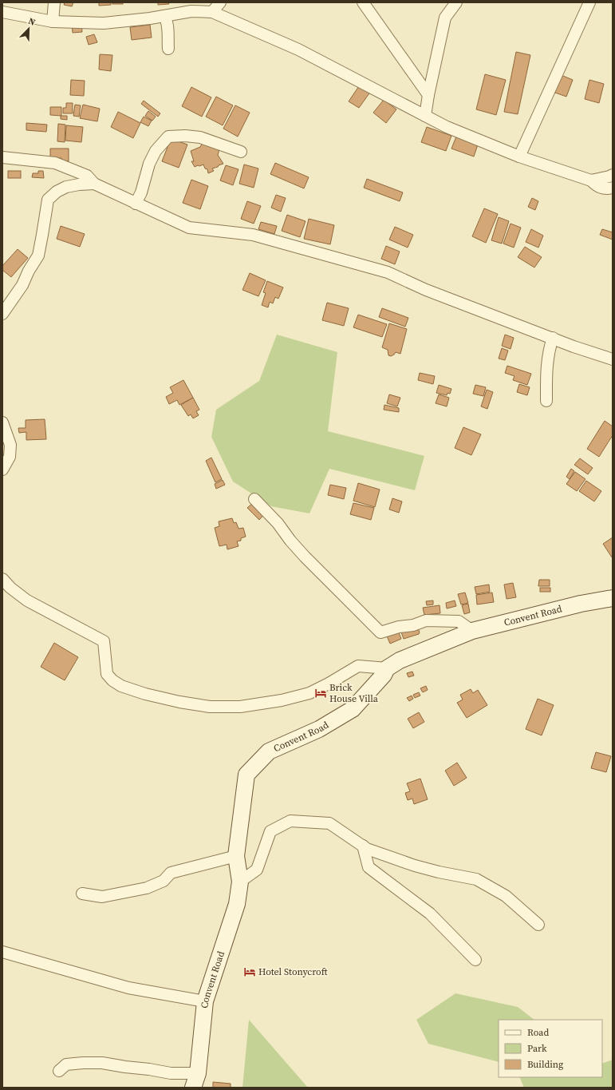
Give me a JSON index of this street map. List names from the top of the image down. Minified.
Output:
{"streets":{"main road":["Convent Road"]},"places":{"hotel":["Brick House Villa","Hotel Stonycroft"]},"legend":["Road","Park","Building"],"north":"top right"}
